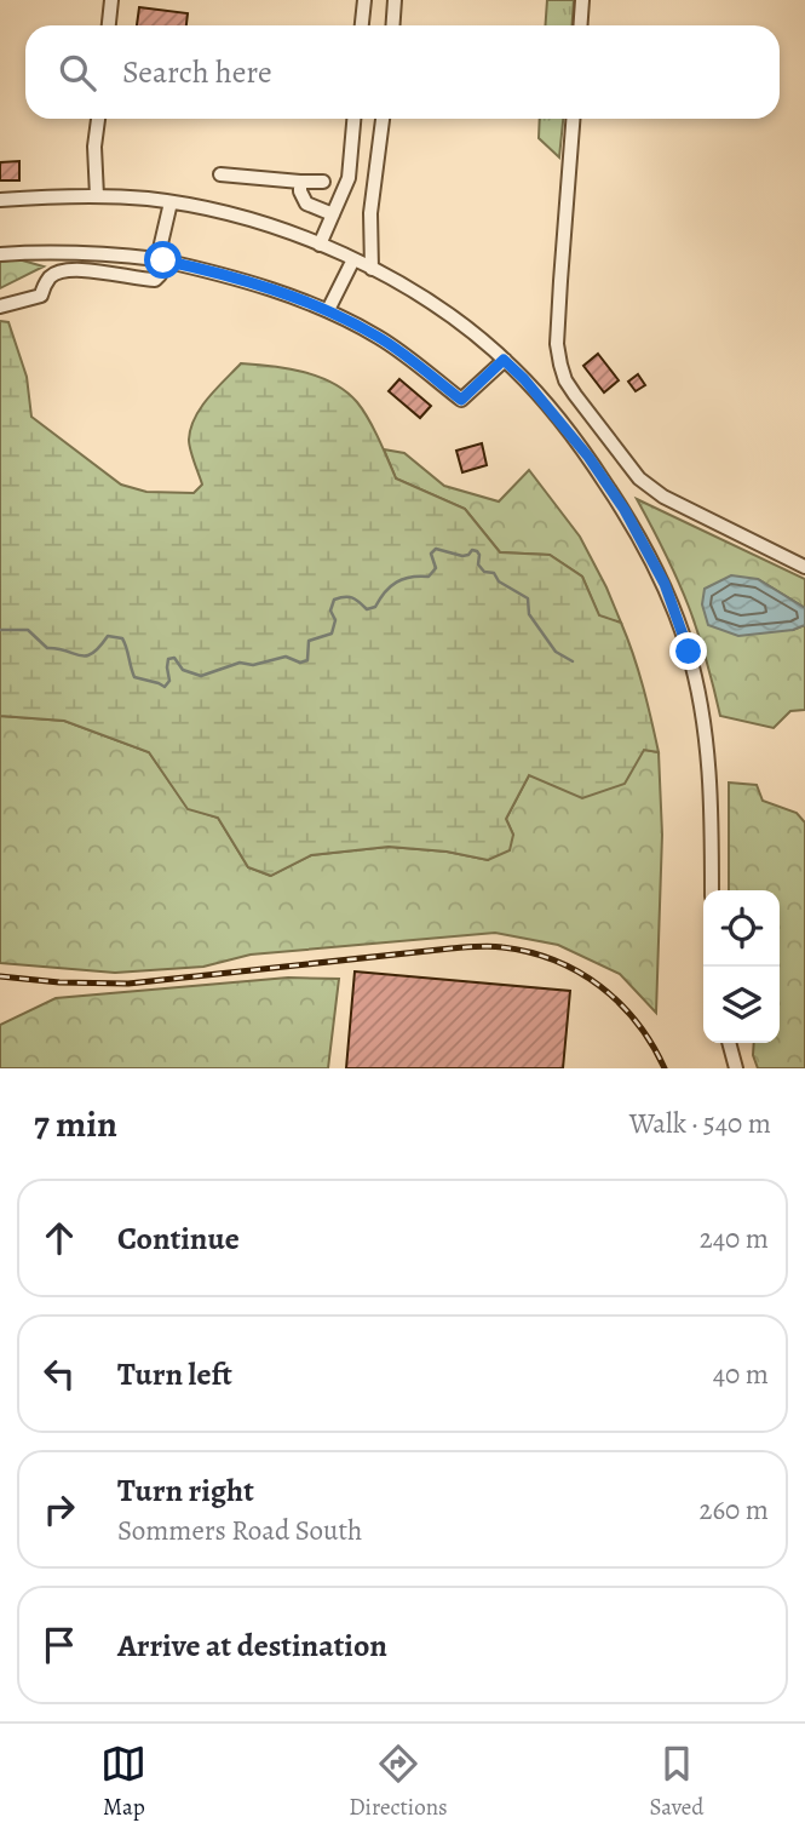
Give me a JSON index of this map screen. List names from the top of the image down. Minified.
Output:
{"page":{"search":"Search here","heading":["7 min","Walk · 540 m"],"list":[["Continue","240 m"],["Turn left","40 m"],["Turn right","Sommers Road South","260 m"],"Arrive at destination"],"nav":["Map","Directions","Saved"]}}
